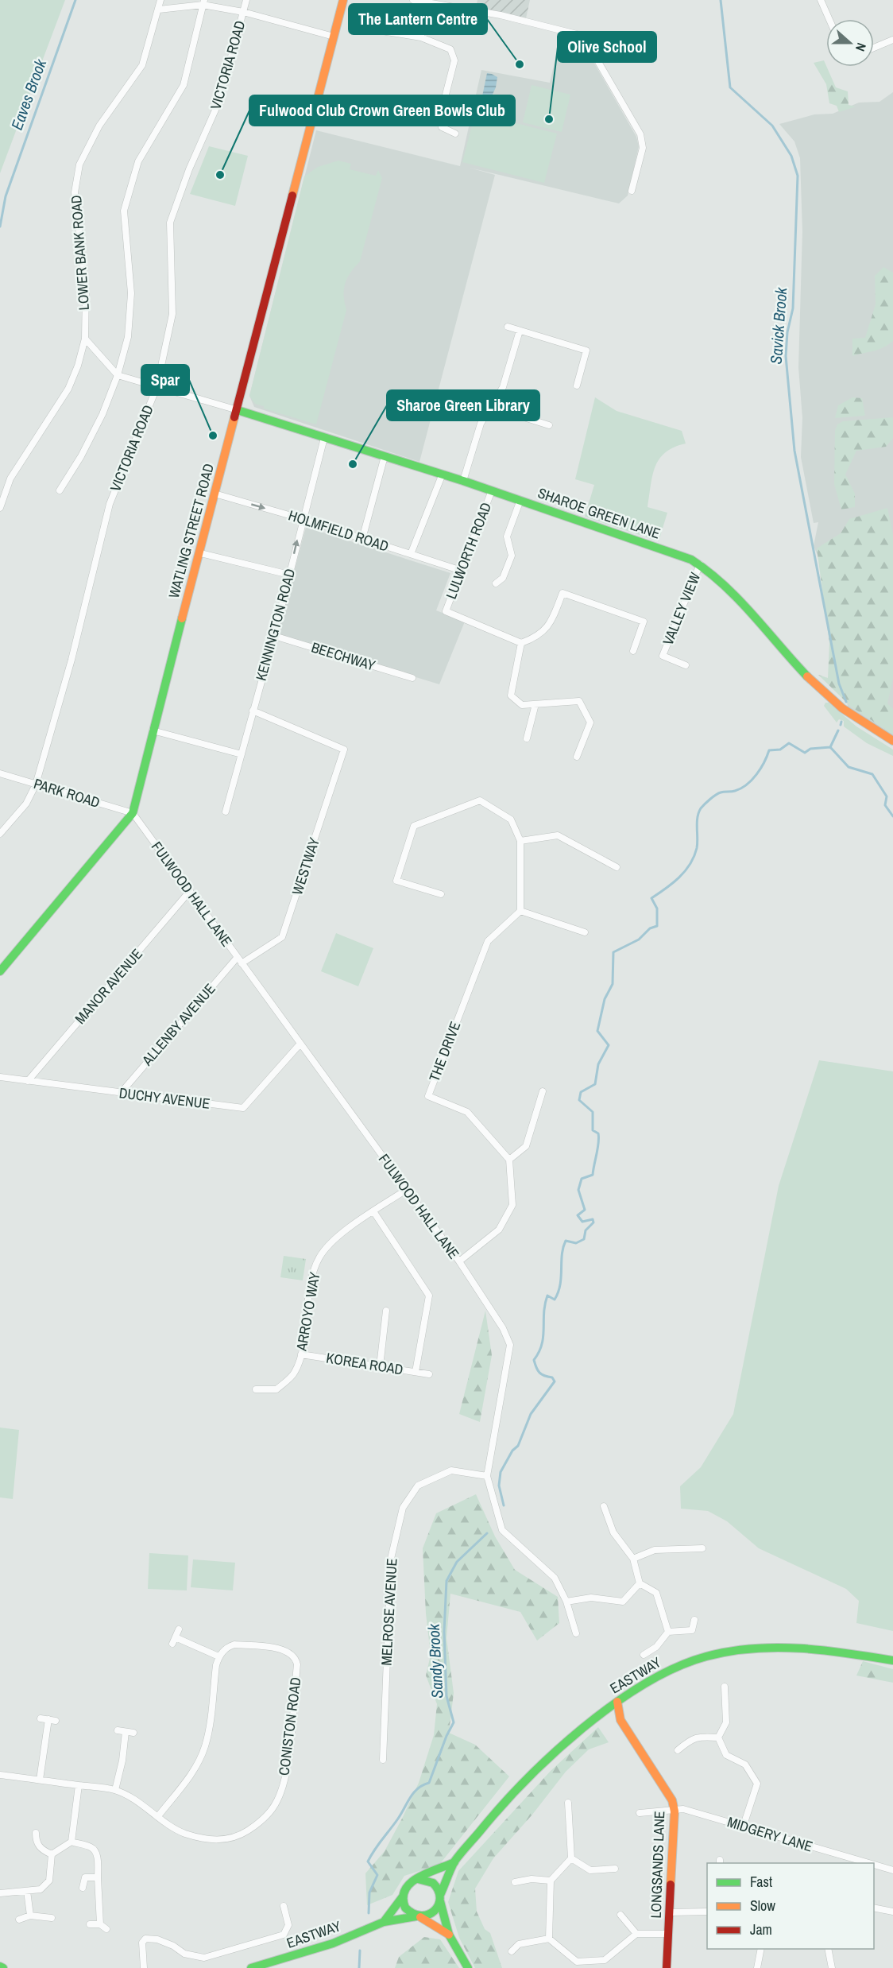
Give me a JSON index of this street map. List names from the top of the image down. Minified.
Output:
{"streets":{"main road":["SHAROE GREEN LANE","WATLING STREET ROAD","EASTWAY","LONGSANDS LANE"],"street":["VICTORIA ROAD","LOWER BANK ROAD","HOLMFIELD ROAD","LULWORTH ROAD","VALLEY VIEW","KENNINGTON ROAD","BEECHWAY","PARK ROAD","WESTWAY","FULWOOD HALL LANE","MANOR AVENUE","ALLENBY AVENUE","THE DRIVE","DUCHY AVENUE","ARROYO WAY","KOREA ROAD","MELROSE AVENUE","CONISTON ROAD","MIDGERY LANE"]},"crossings":[["VICTORIA ROAD","PARK ROAD"],["SHAROE GREEN LANE","WATLING STREET ROAD"],["SHAROE GREEN LANE","LULWORTH ROAD"],["SHAROE GREEN LANE","VALLEY VIEW"],["SHAROE GREEN LANE","KENNINGTON ROAD"],["WATLING STREET ROAD","HOLMFIELD ROAD"],["WATLING STREET ROAD","PARK ROAD"],["WATLING STREET ROAD","FULWOOD HALL LANE"],["HOLMFIELD ROAD","LULWORTH ROAD"],["HOLMFIELD ROAD","KENNINGTON ROAD"],["KENNINGTON ROAD","BEECHWAY"],["KENNINGTON ROAD","WESTWAY"],["PARK ROAD","FULWOOD HALL LANE"],["WESTWAY","FULWOOD HALL LANE"],["FULWOOD HALL LANE","MANOR AVENUE"],["FULWOOD HALL LANE","ALLENBY AVENUE"],["FULWOOD HALL LANE","DUCHY AVENUE"],["FULWOOD HALL LANE","ARROYO WAY"],["FULWOOD HALL LANE","MELROSE AVENUE"],["MANOR AVENUE","DUCHY AVENUE"],["ALLENBY AVENUE","DUCHY AVENUE"],["ARROYO WAY","KOREA ROAD"],["EASTWAY","LONGSANDS LANE"],["MIDGERY LANE","LONGSANDS LANE"]],"one_way":["HOLMFIELD ROAD"],"water":["Eaves Brook","Savick Brook","Sandy Brook"],"places":["The Lantern Centre","Olive School","Fulwood Club Crown Green Bowls Club","Spar","Sharoe Green Library"],"legend":["Fast","Slow","Jam"],"north":"right"}
